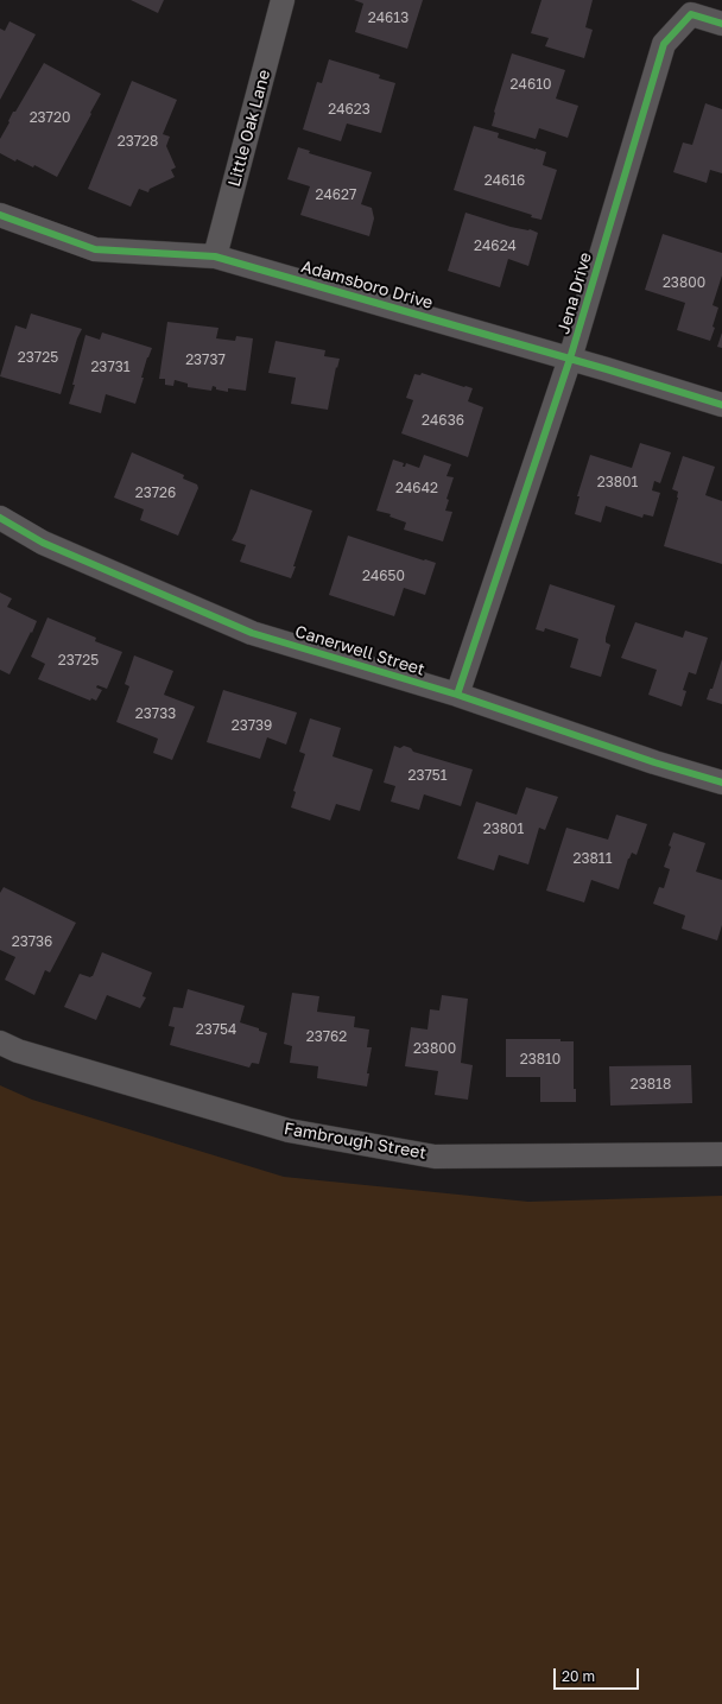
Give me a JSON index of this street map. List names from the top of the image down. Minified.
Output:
{"streets":{"street":["Little Oak Lane","Adamsboro Drive","Jena Drive","Canerwell Street","Fambrough Street"]},"crossings":[["Little Oak Lane","Adamsboro Drive"],["Adamsboro Drive","Jena Drive"],["Jena Drive","Canerwell Street"]],"house_numbers":["24613","24610","24623","23720","23728","24616","24627","24624","23800","23725","23737","23731","24636","23801","24642","23726","24650","23725","23733","23739","23751","23801","23811","23736","23754","23762","23800","23810","23818"],"scale_bar":"20 m"}
